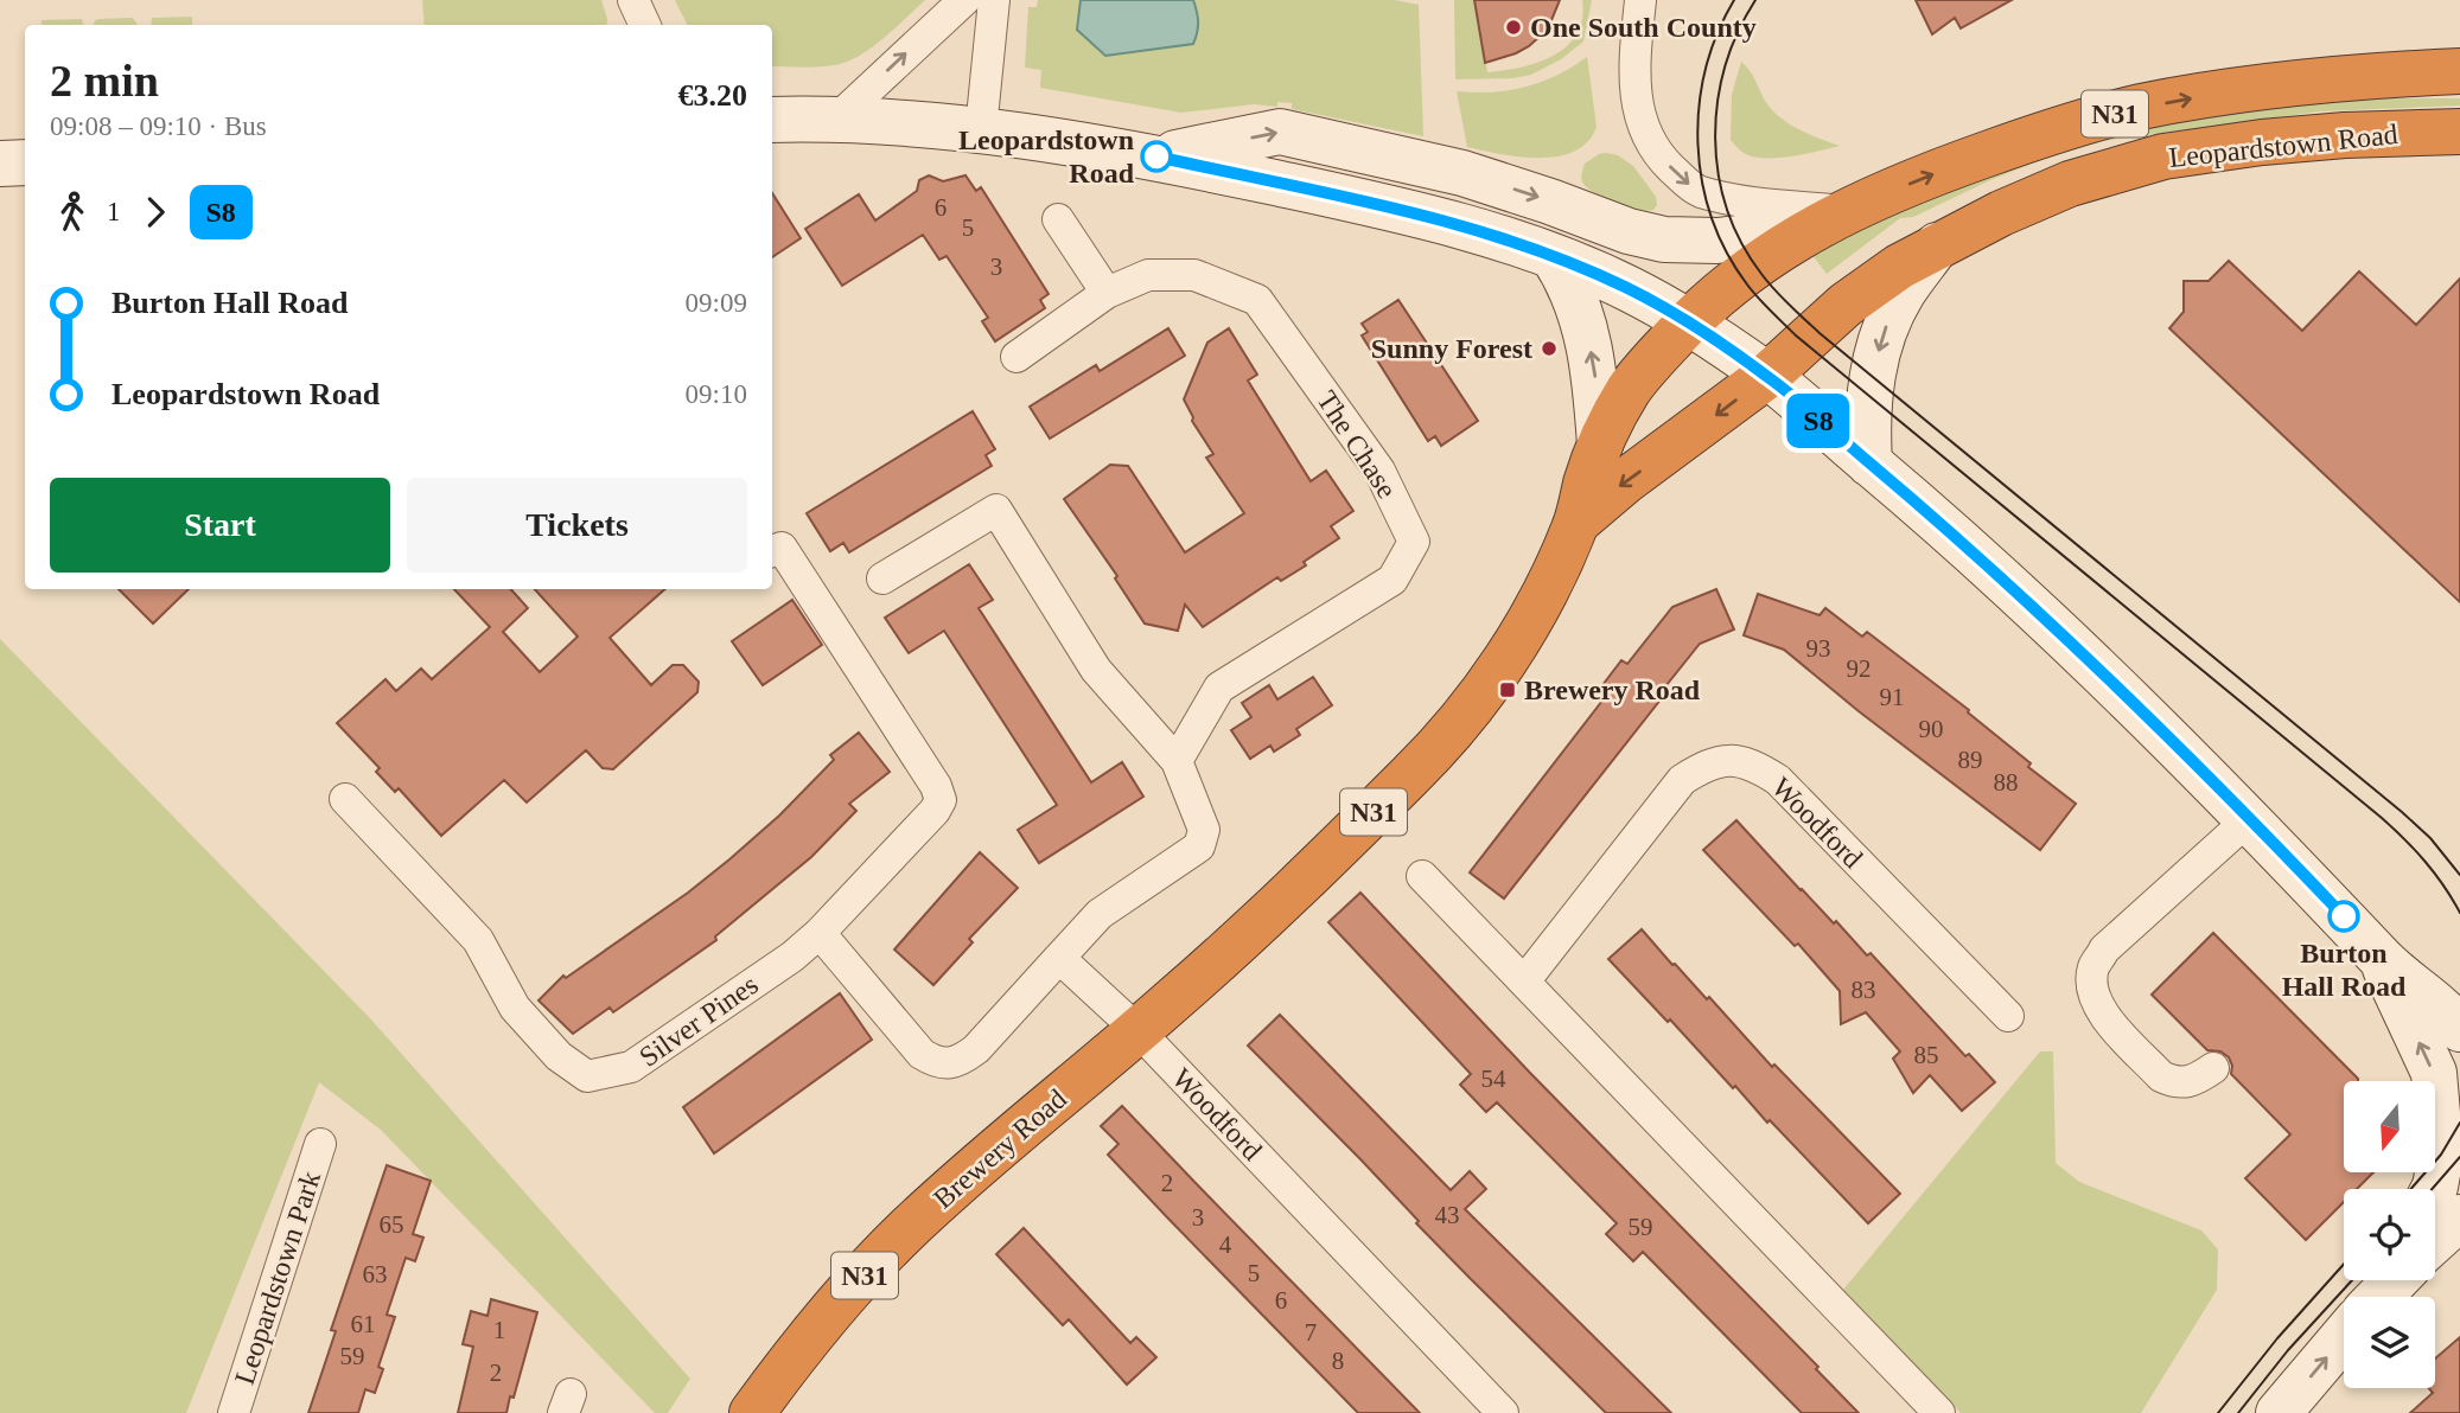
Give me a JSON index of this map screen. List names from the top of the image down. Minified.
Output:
{"streets":{"highway":["N31","Leopardstown Road","Brewery Road"],"street":["The Chase","Woodford","Silver Pines","Leopardstown Park"]},"crossings":[["Leopardstown Road","Brewery Road"],["Woodford","Brewery Road"]],"places":{"other":["One South County","Leopardstown Road","Sunny Forest","Burton Hall Road"],"transit":["Brewery Road"]},"lines":["bus line S8"],"house_numbers":["6","5","3","93","92","91","90","89","88","83","85","54","2","43","3","65","59","4","5","63","6","61","1","7","59","8","2"],"north":"bottom","page":{"on_map":"S8","heading":["2 min","09:08 – 09:10 · Bus","€3.20"],"legs":["1","S8"],"list":[{"name":"Burton Hall Road","value":"09:09"},{"name":"Leopardstown Road","value":"09:10"}],"buttons":["Start","Tickets"]}}
